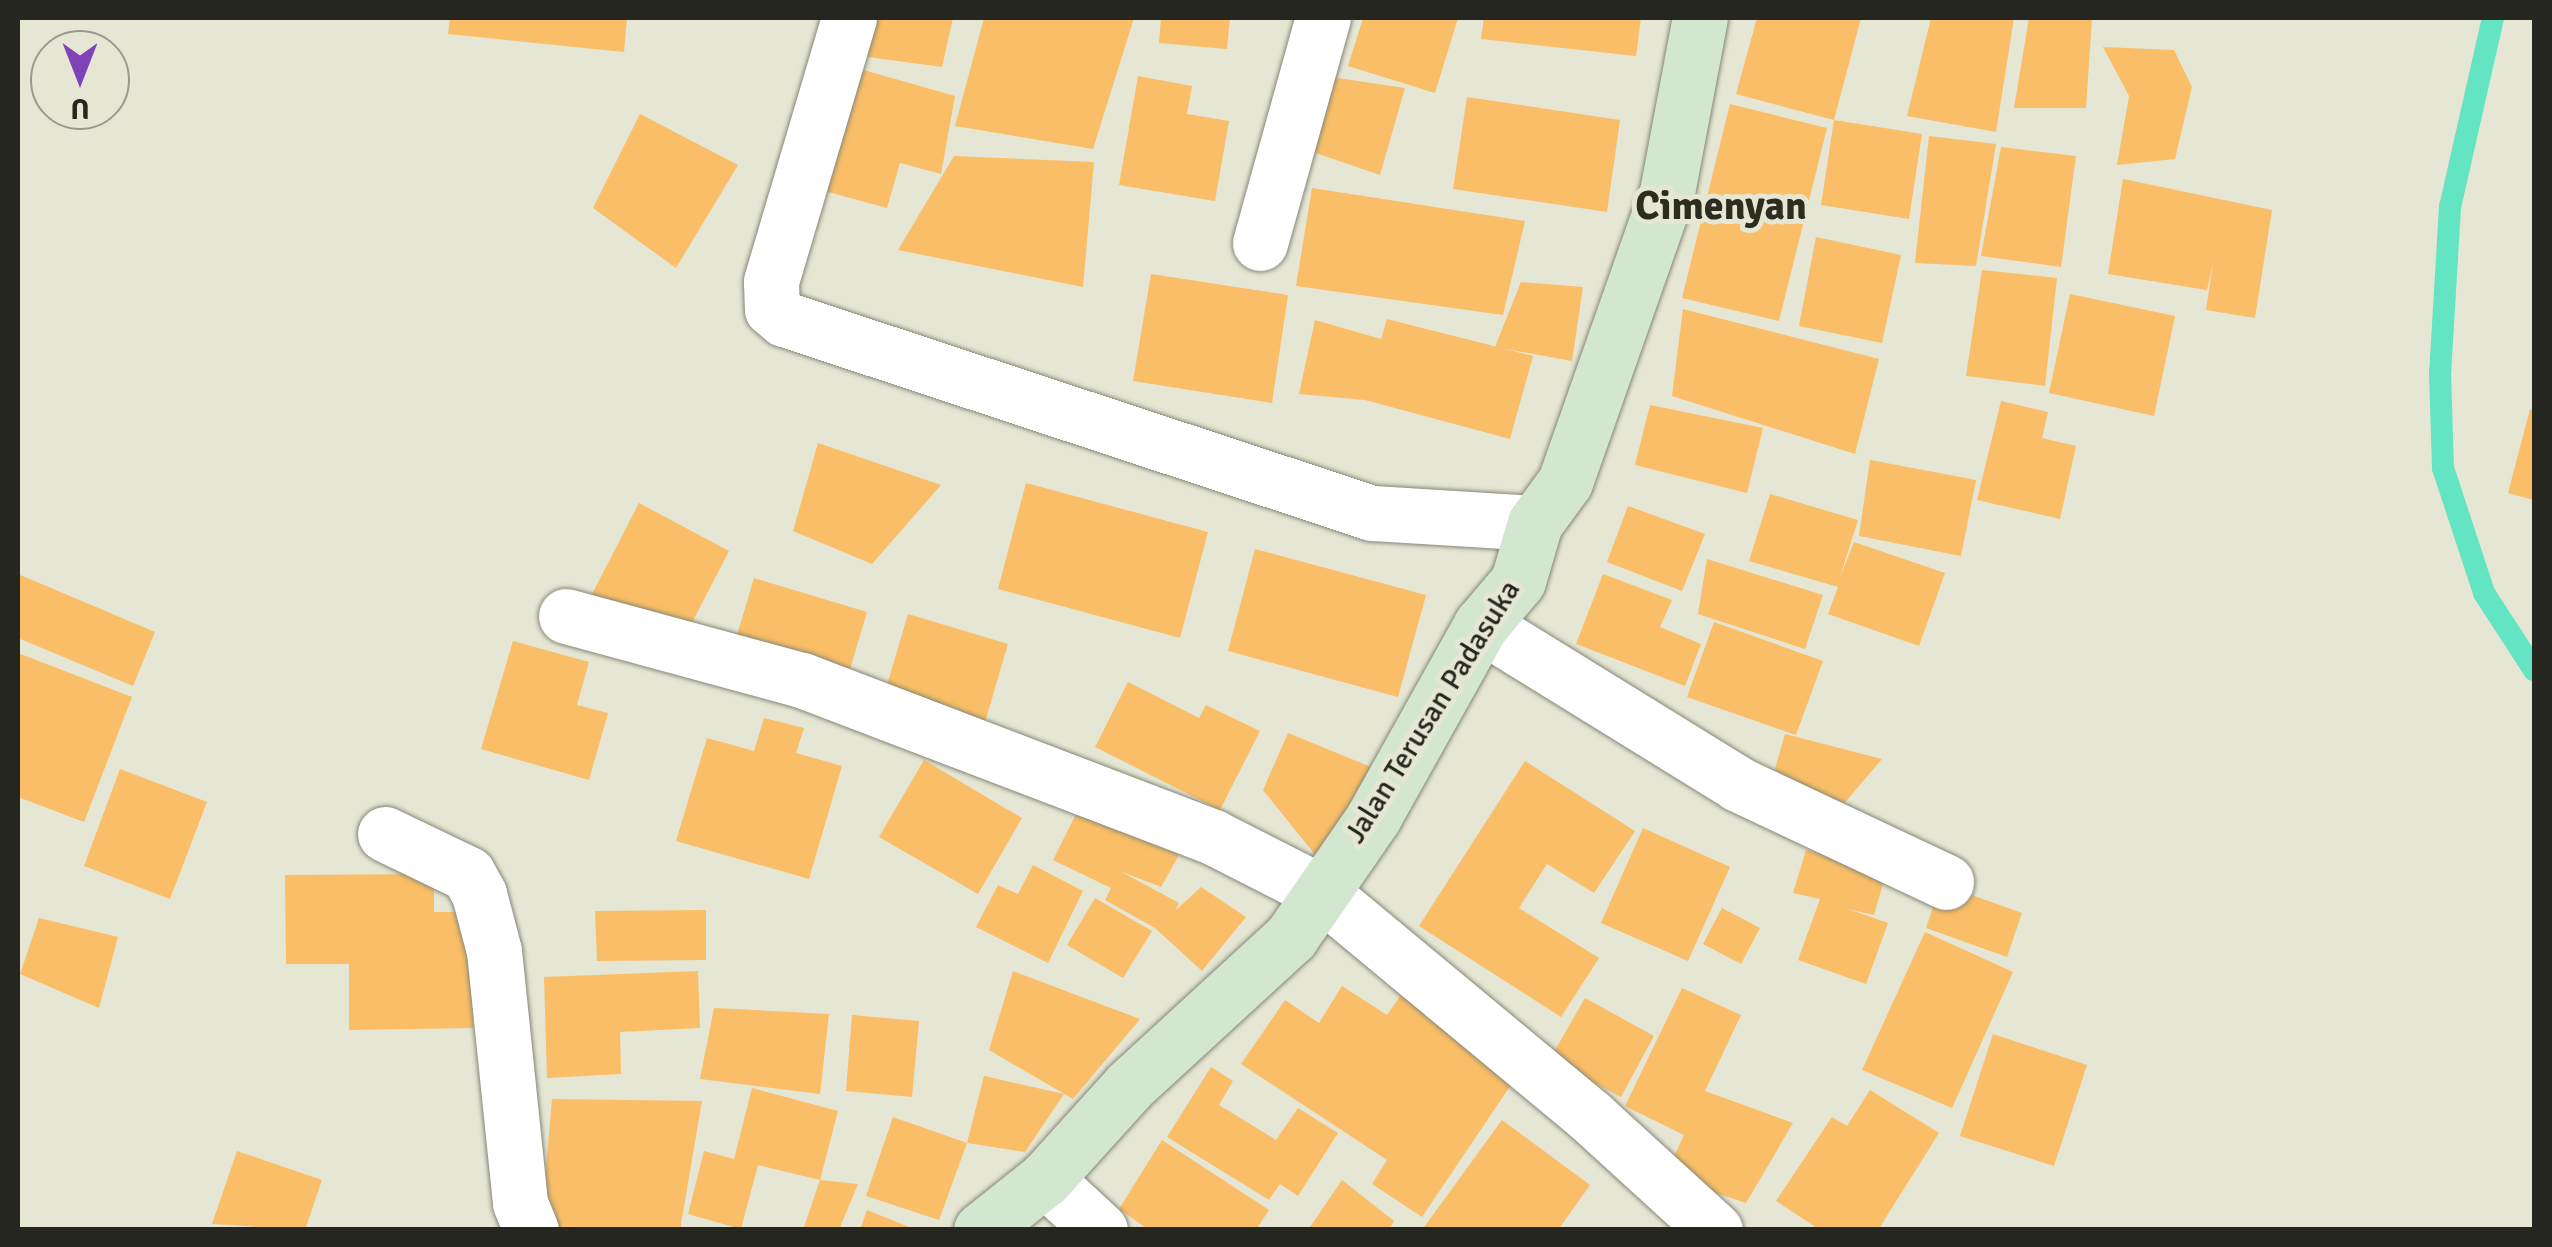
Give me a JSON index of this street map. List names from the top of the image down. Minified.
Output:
{"streets":{"street":["Jalan Terusan Padasuka"]},"districts":["Cimenyan"],"north":"bottom"}
